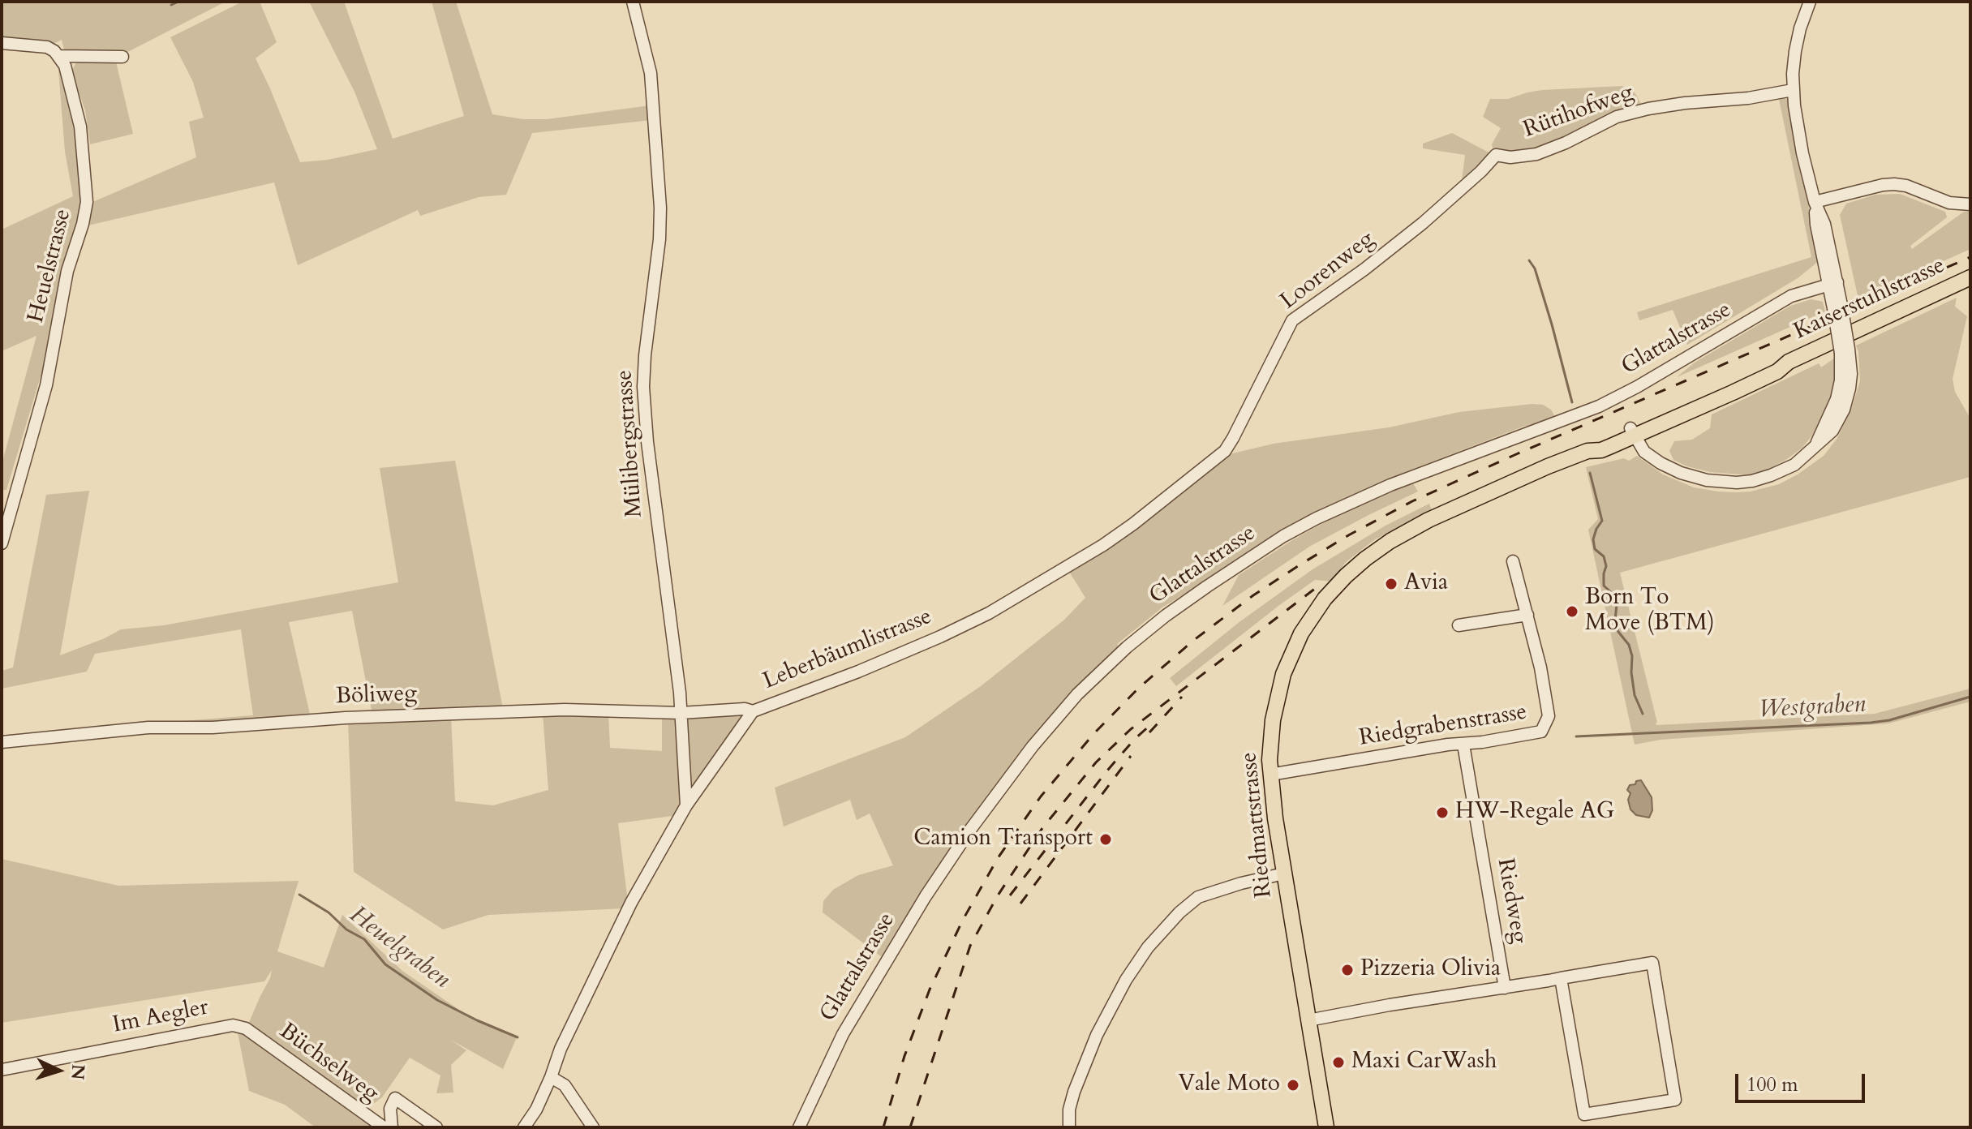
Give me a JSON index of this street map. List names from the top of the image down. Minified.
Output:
{"streets":{"main road":["Kaiserstuhlstrasse","Riedmattstrasse"],"street":["Rütihofweg","Heuelstrasse","Loorenweg","Glattalstrasse","Mülibergstrasse","Leberbäumlistrasse","Böliweg","Riedgrabenstrasse","Riedweg","Im Aegler","Büchselweg"]},"crossings":[["Rütihofweg","Loorenweg"],["Loorenweg","Leberbäumlistrasse"],["Kaiserstuhlstrasse","Riedmattstrasse"],["Mülibergstrasse","Leberbäumlistrasse"],["Mülibergstrasse","Böliweg"],["Leberbäumlistrasse","Böliweg"],["Riedgrabenstrasse","Riedmattstrasse"],["Riedgrabenstrasse","Riedweg"],["Im Aegler","Büchselweg"]],"water":["Westgraben","Heuelgraben"],"places":["Avia","Born To Move (BTM)","HW-Regale AG","Camion Transport","Pizzeria Olivia","Maxi CarWash","Vale Moto"],"scale_bar":"100 m","north":"right"}
